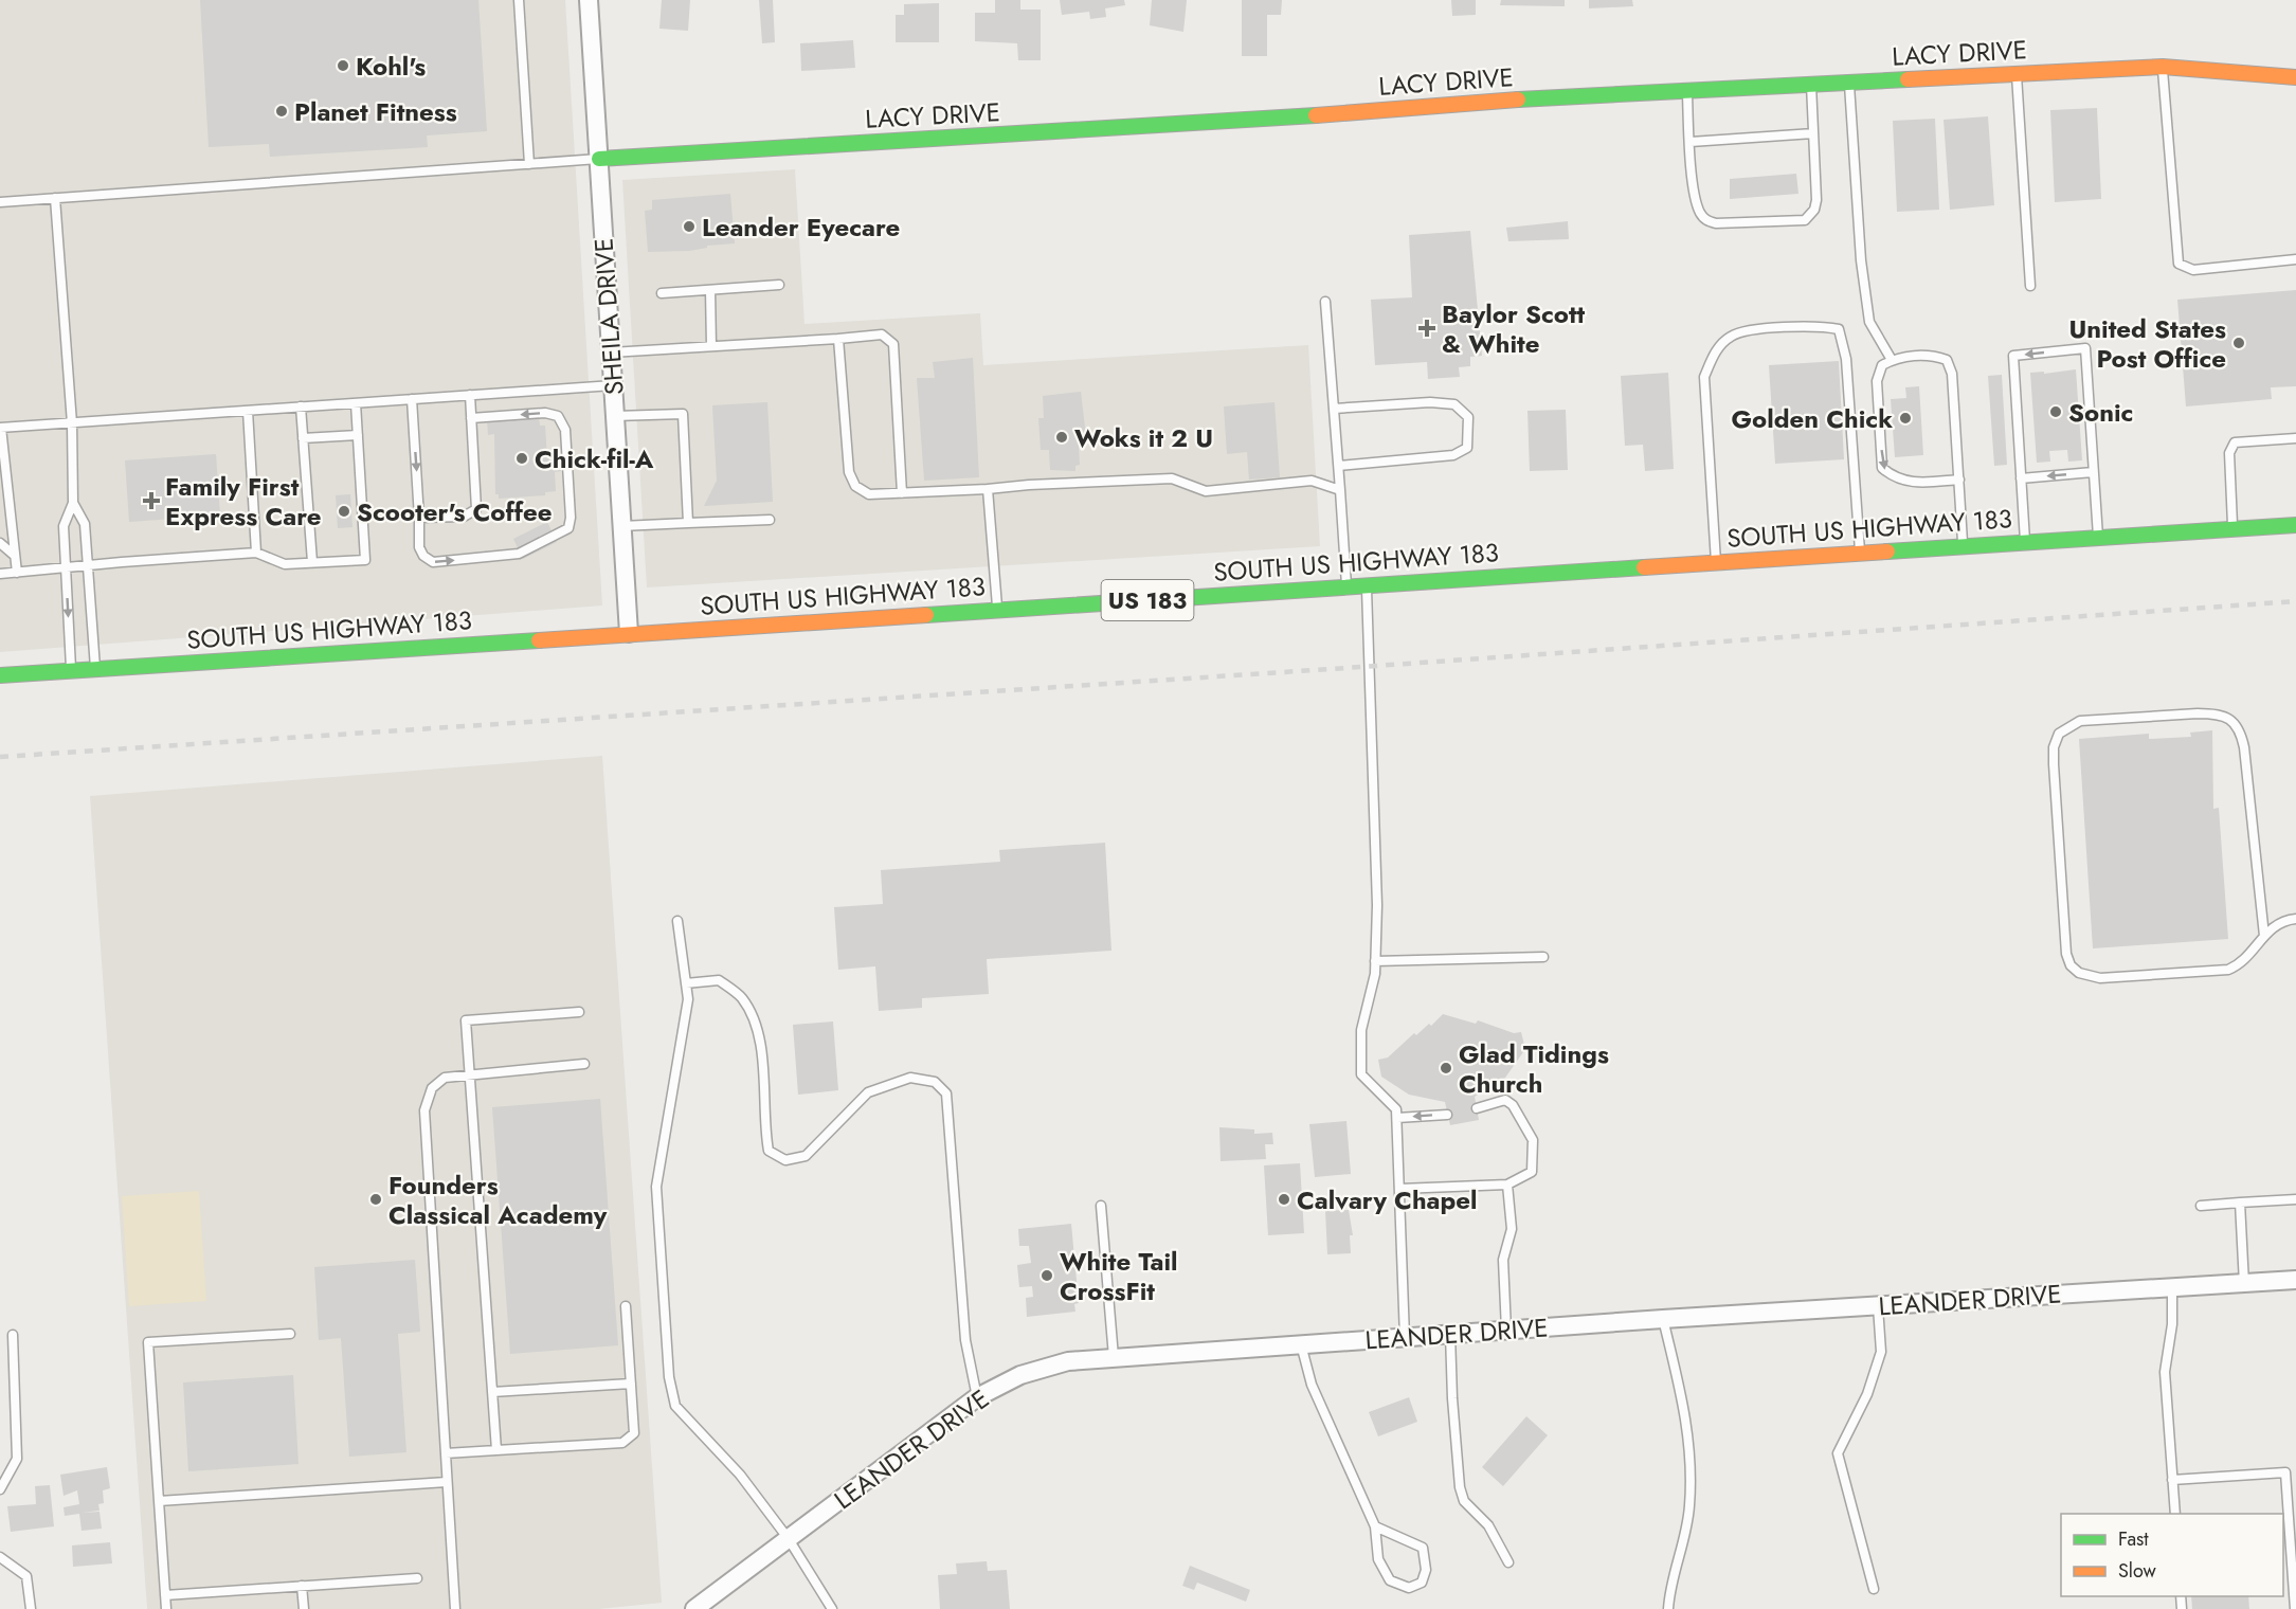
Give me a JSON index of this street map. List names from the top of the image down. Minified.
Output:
{"streets":{"main road":["LACY DRIVE","SOUTH US HIGHWAY 183","US 183"],"street":["SHEILA DRIVE","LEANDER DRIVE"]},"crossings":[["LACY DRIVE","SHEILA DRIVE"],["SHEILA DRIVE","SOUTH US HIGHWAY 183"]],"places":{"other":["Kohl's","Planet Fitness","Leander Eyecare","United States Post Office","Sonic","Golden Chick","Woks it 2 U","Chick-fil-A","Scooter's Coffee","Glad Tidings Church","Founders Classical Academy","Calvary Chapel","White Tail CrossFit"],"health":["Baylor Scott & White","Family First Express Care"]},"legend":["Fast","Slow"]}
